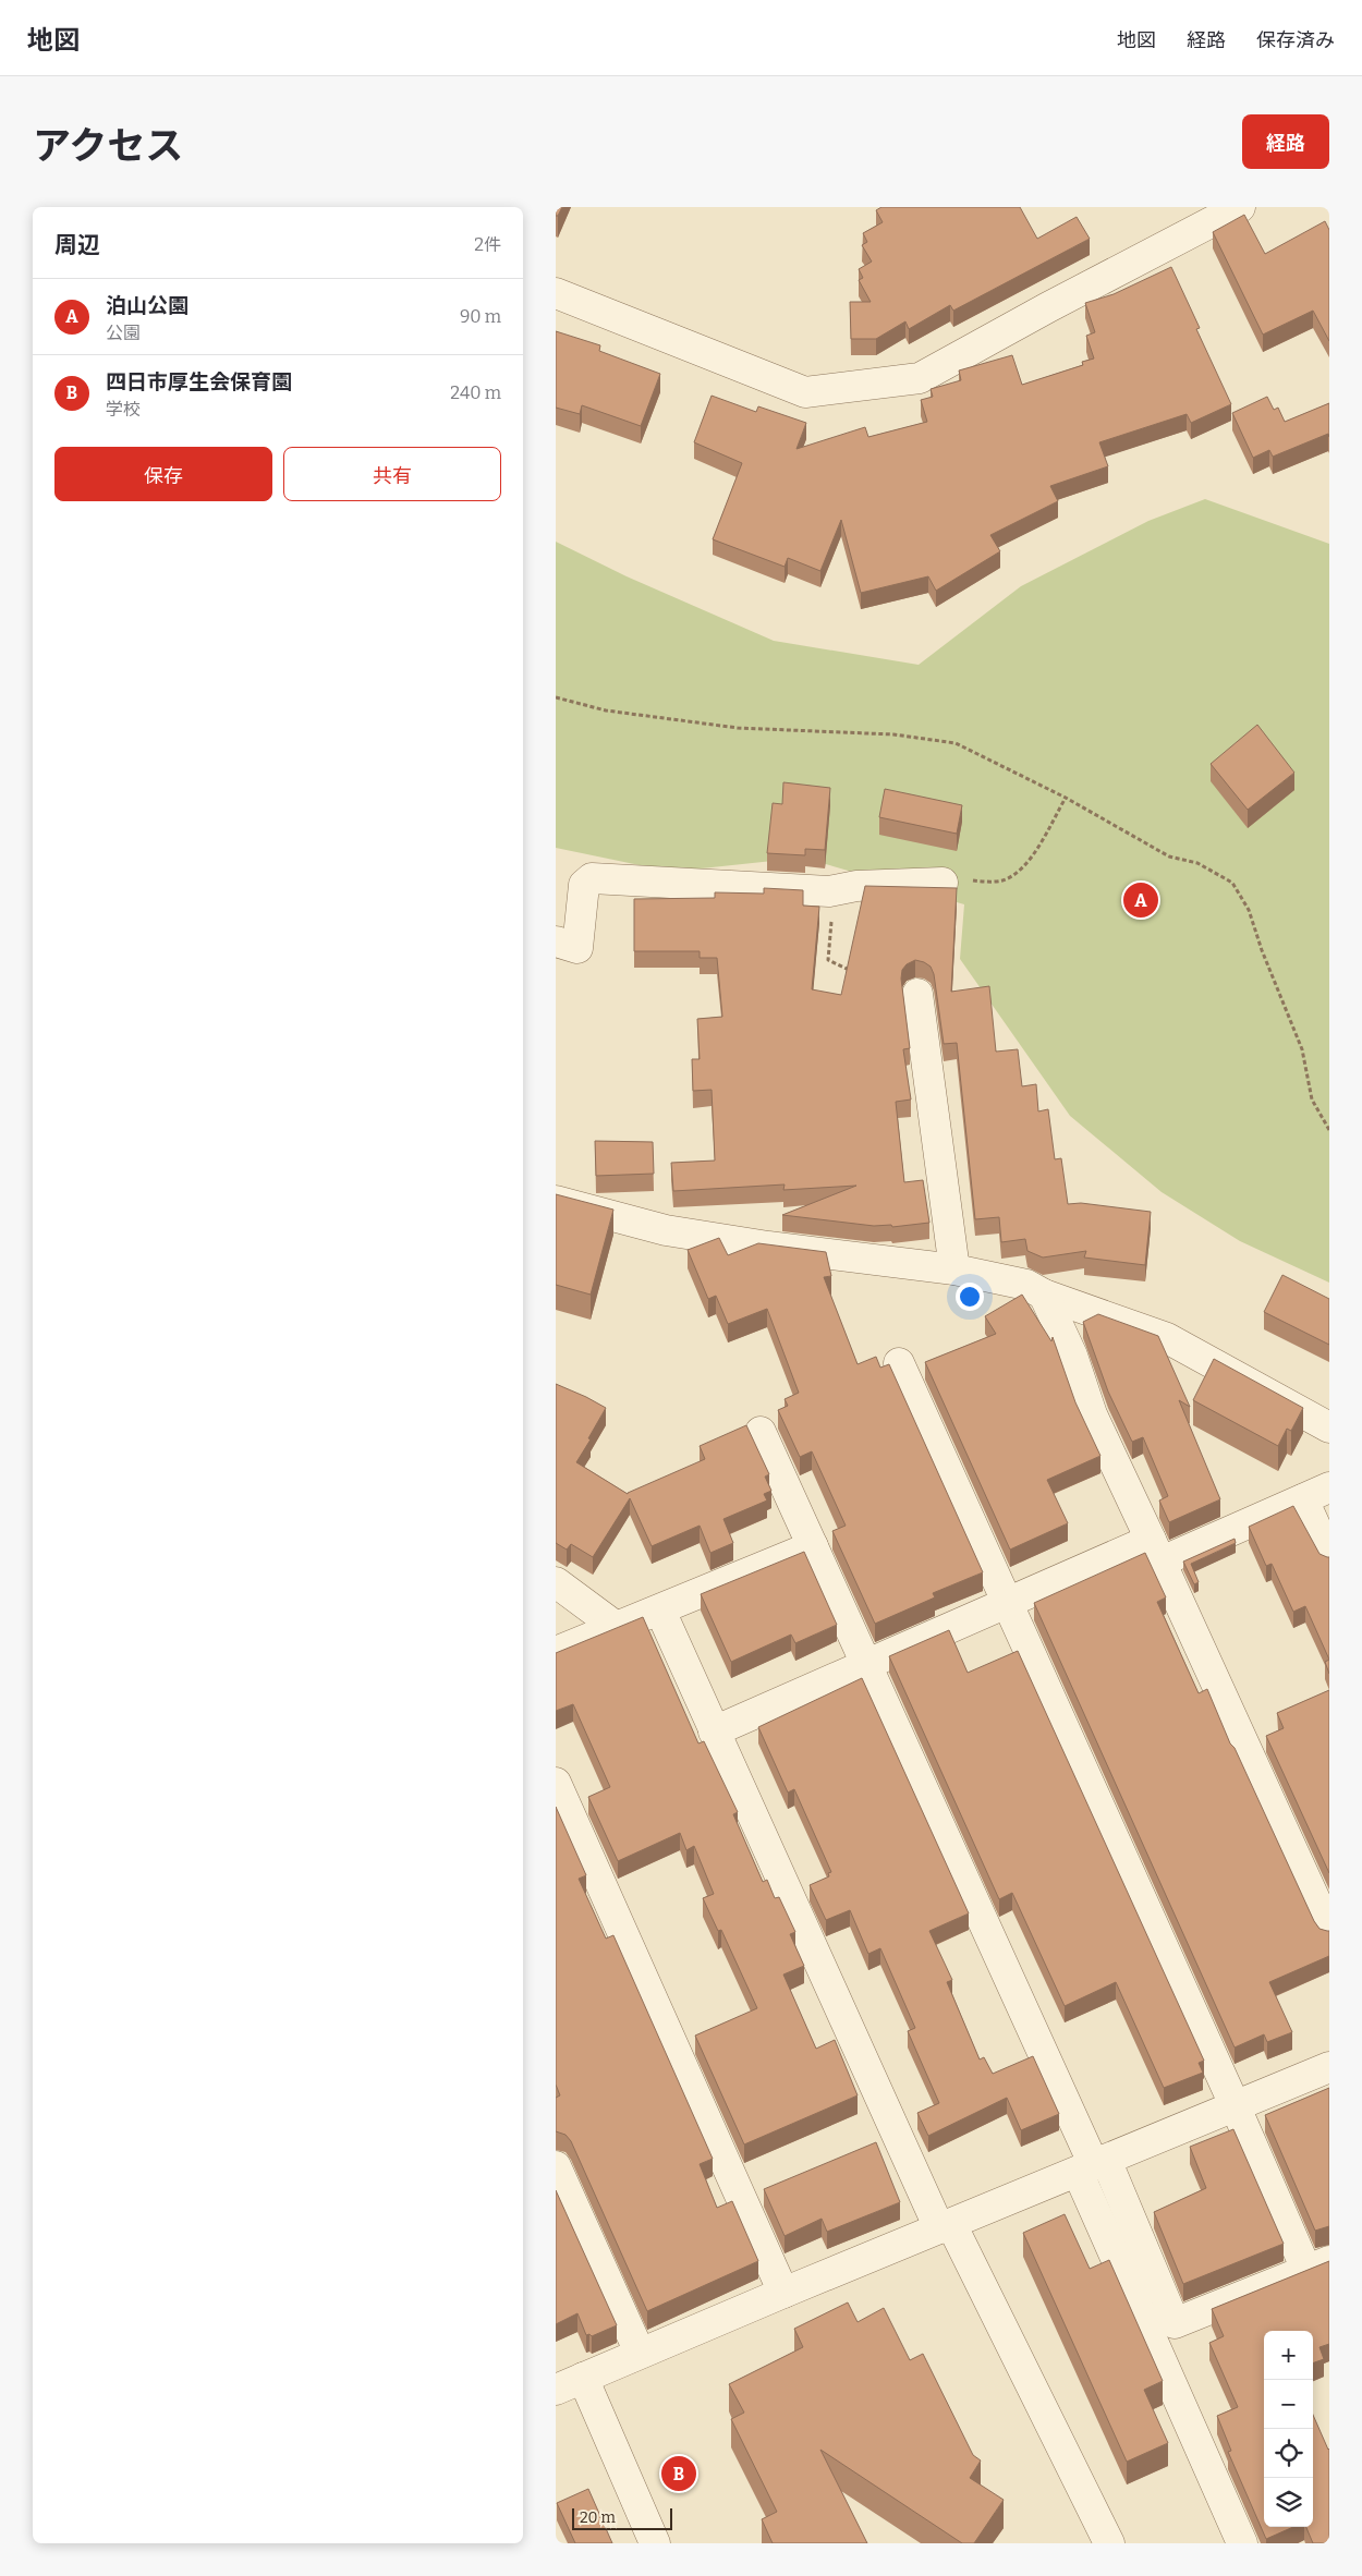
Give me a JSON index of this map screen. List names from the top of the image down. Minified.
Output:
{"scale_bar":"20 m","page":{"header":"地図","nav":["地図","経路","保存済み"],"title":"アクセス","buttons":["経路",["保存","共有"]],"heading":["周辺","2件"],"list":[{"mark":"A","name":"泊山公園","note":"公園","value":"90 m"},{"mark":"B","name":"四日市厚生会保育園","note":"学校","value":"240 m"}],"pins":["A","B"],"map_buttons":["+","−"],"scale":"20 m"}}
